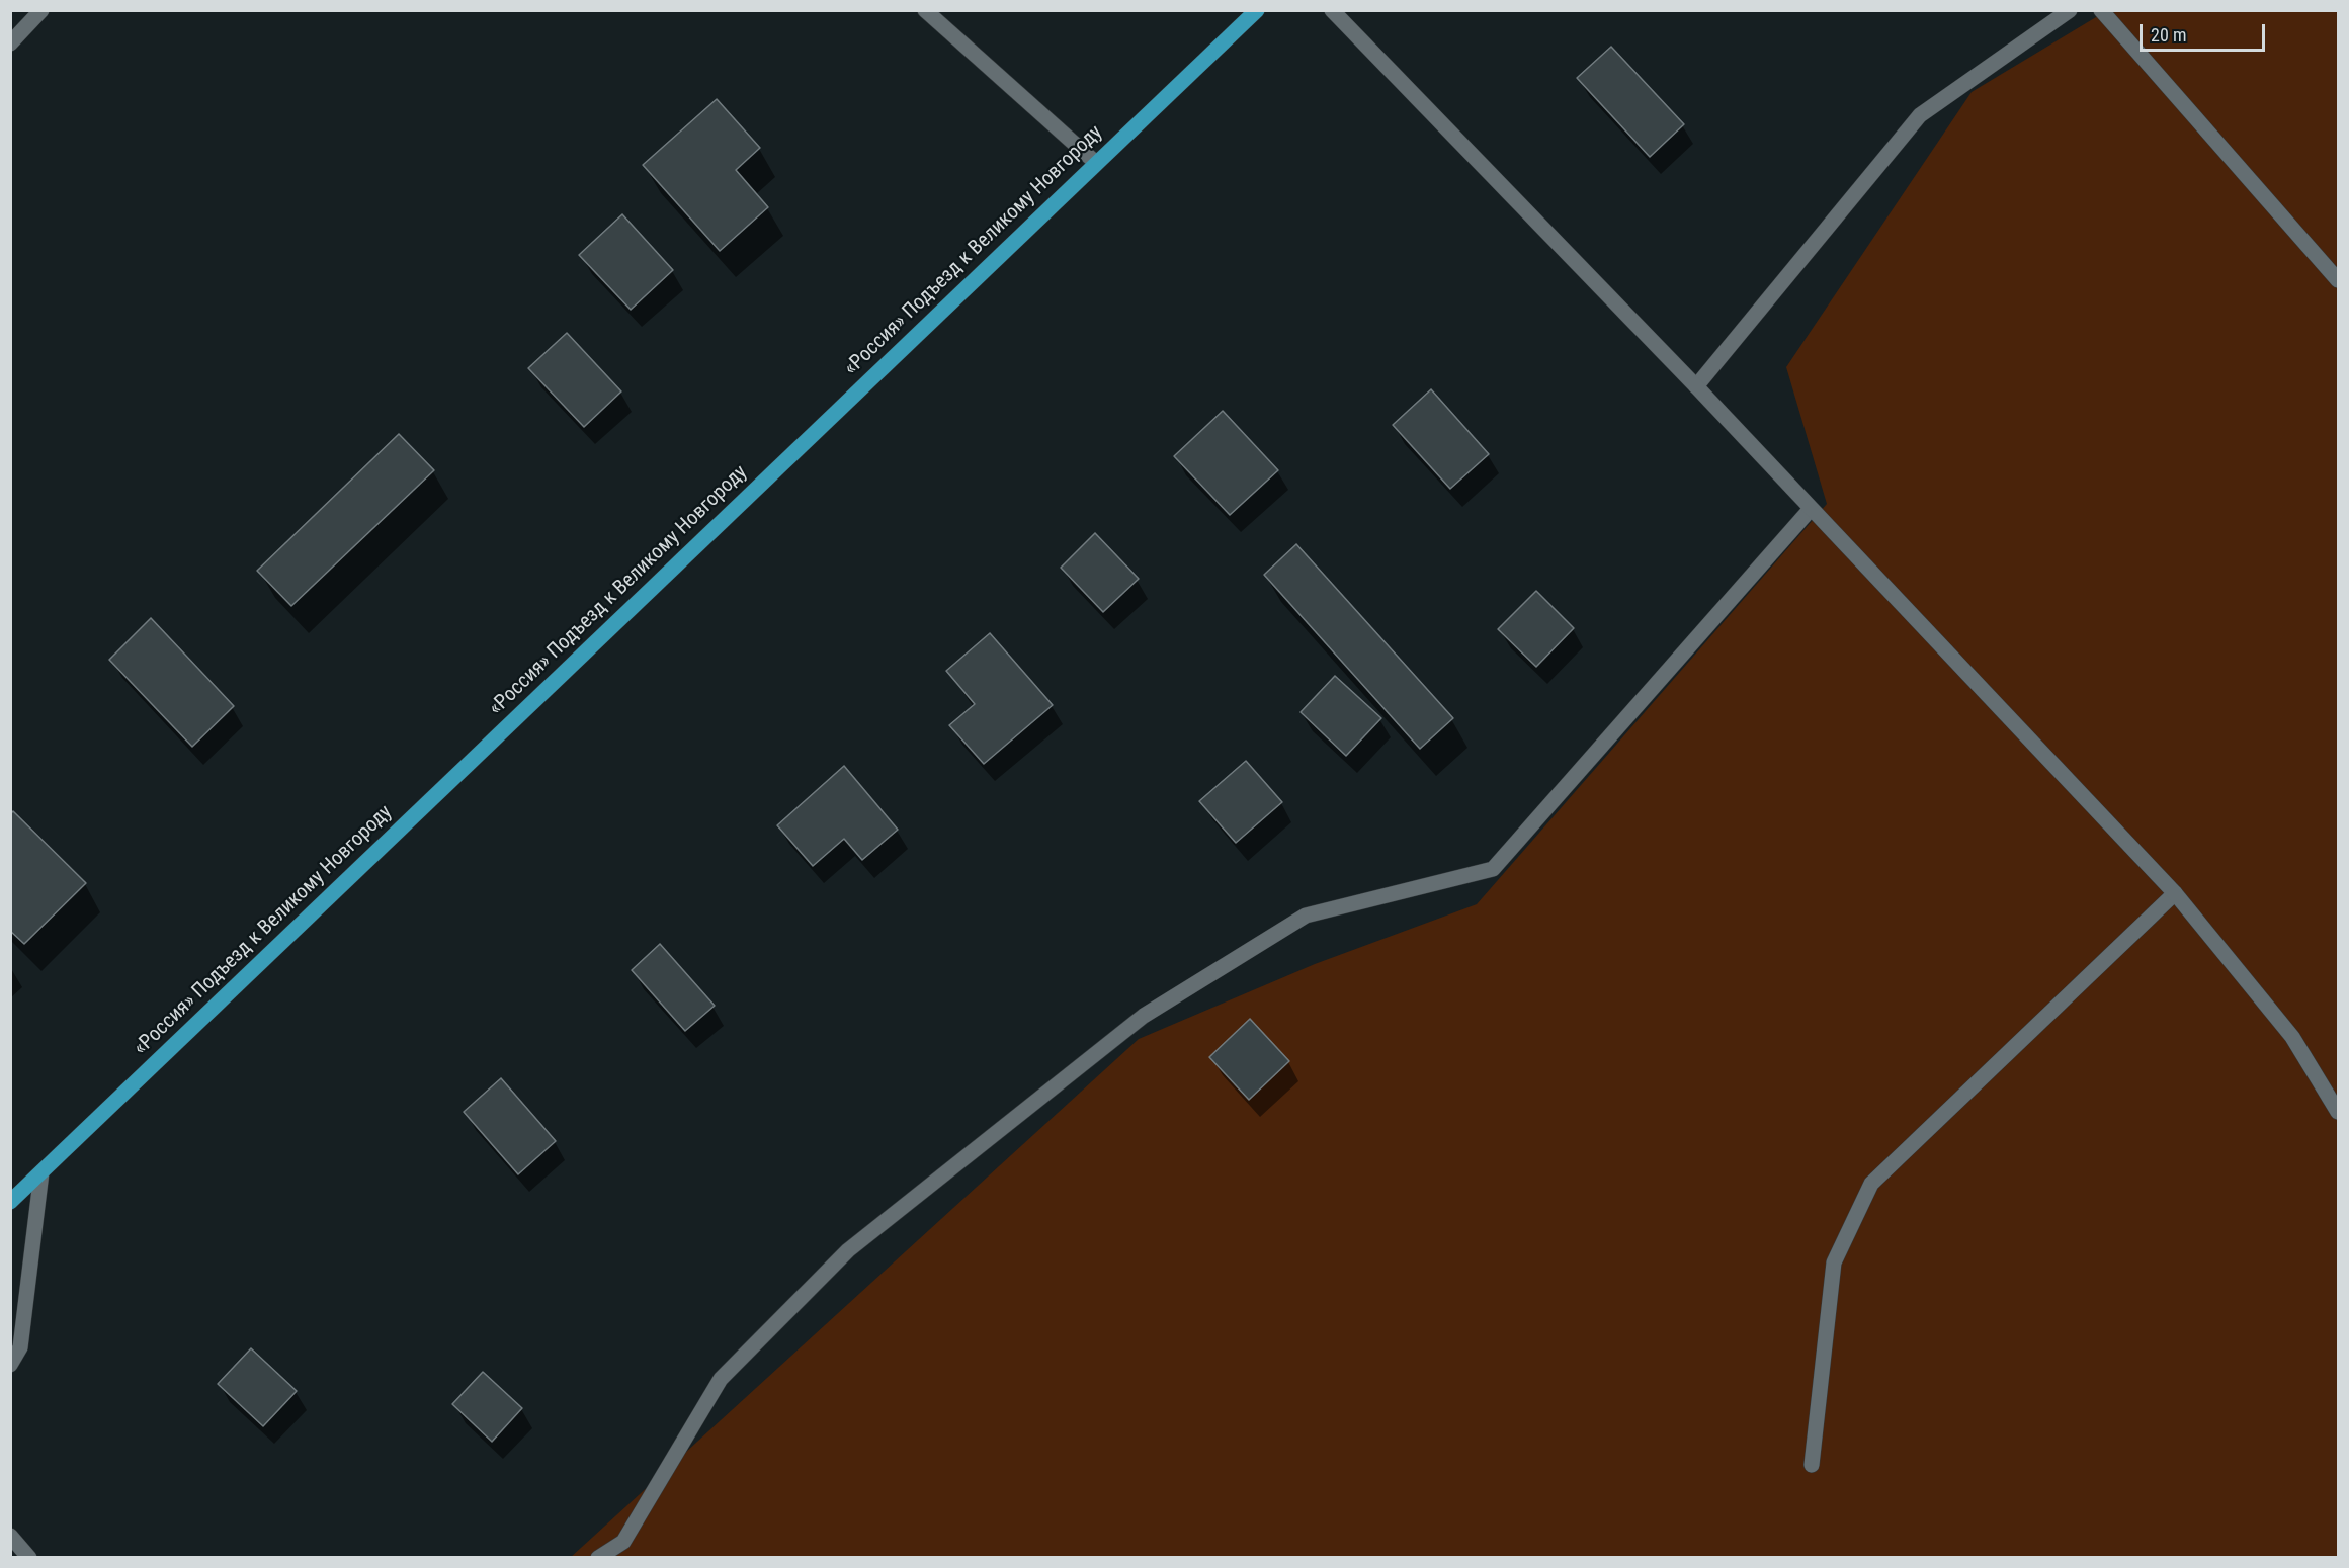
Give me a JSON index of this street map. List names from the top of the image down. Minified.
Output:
{"streets":{"main road":["«Россия» Подъезд к Великому Новгороду"]},"scale_bar":"20 m"}
